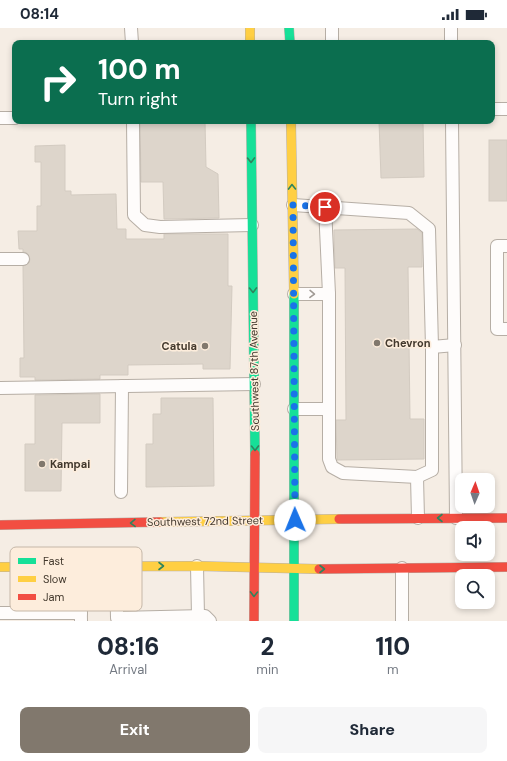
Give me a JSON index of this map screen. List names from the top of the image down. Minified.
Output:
{"streets":{"main road":["Southwest 87th Avenue","Southwest 72nd Street"]},"crossings":[["Southwest 87th Avenue","Southwest 72nd Street"]],"places":["Chevron","Catula","Kampai"],"legend":["Fast","Slow","Jam"],"north":"top","page":{"status":"08:14","turn":["100 m","Turn right"],"eta":["08:16","Arrival","2","min","110","m"],"buttons":["Exit","Share"]}}
